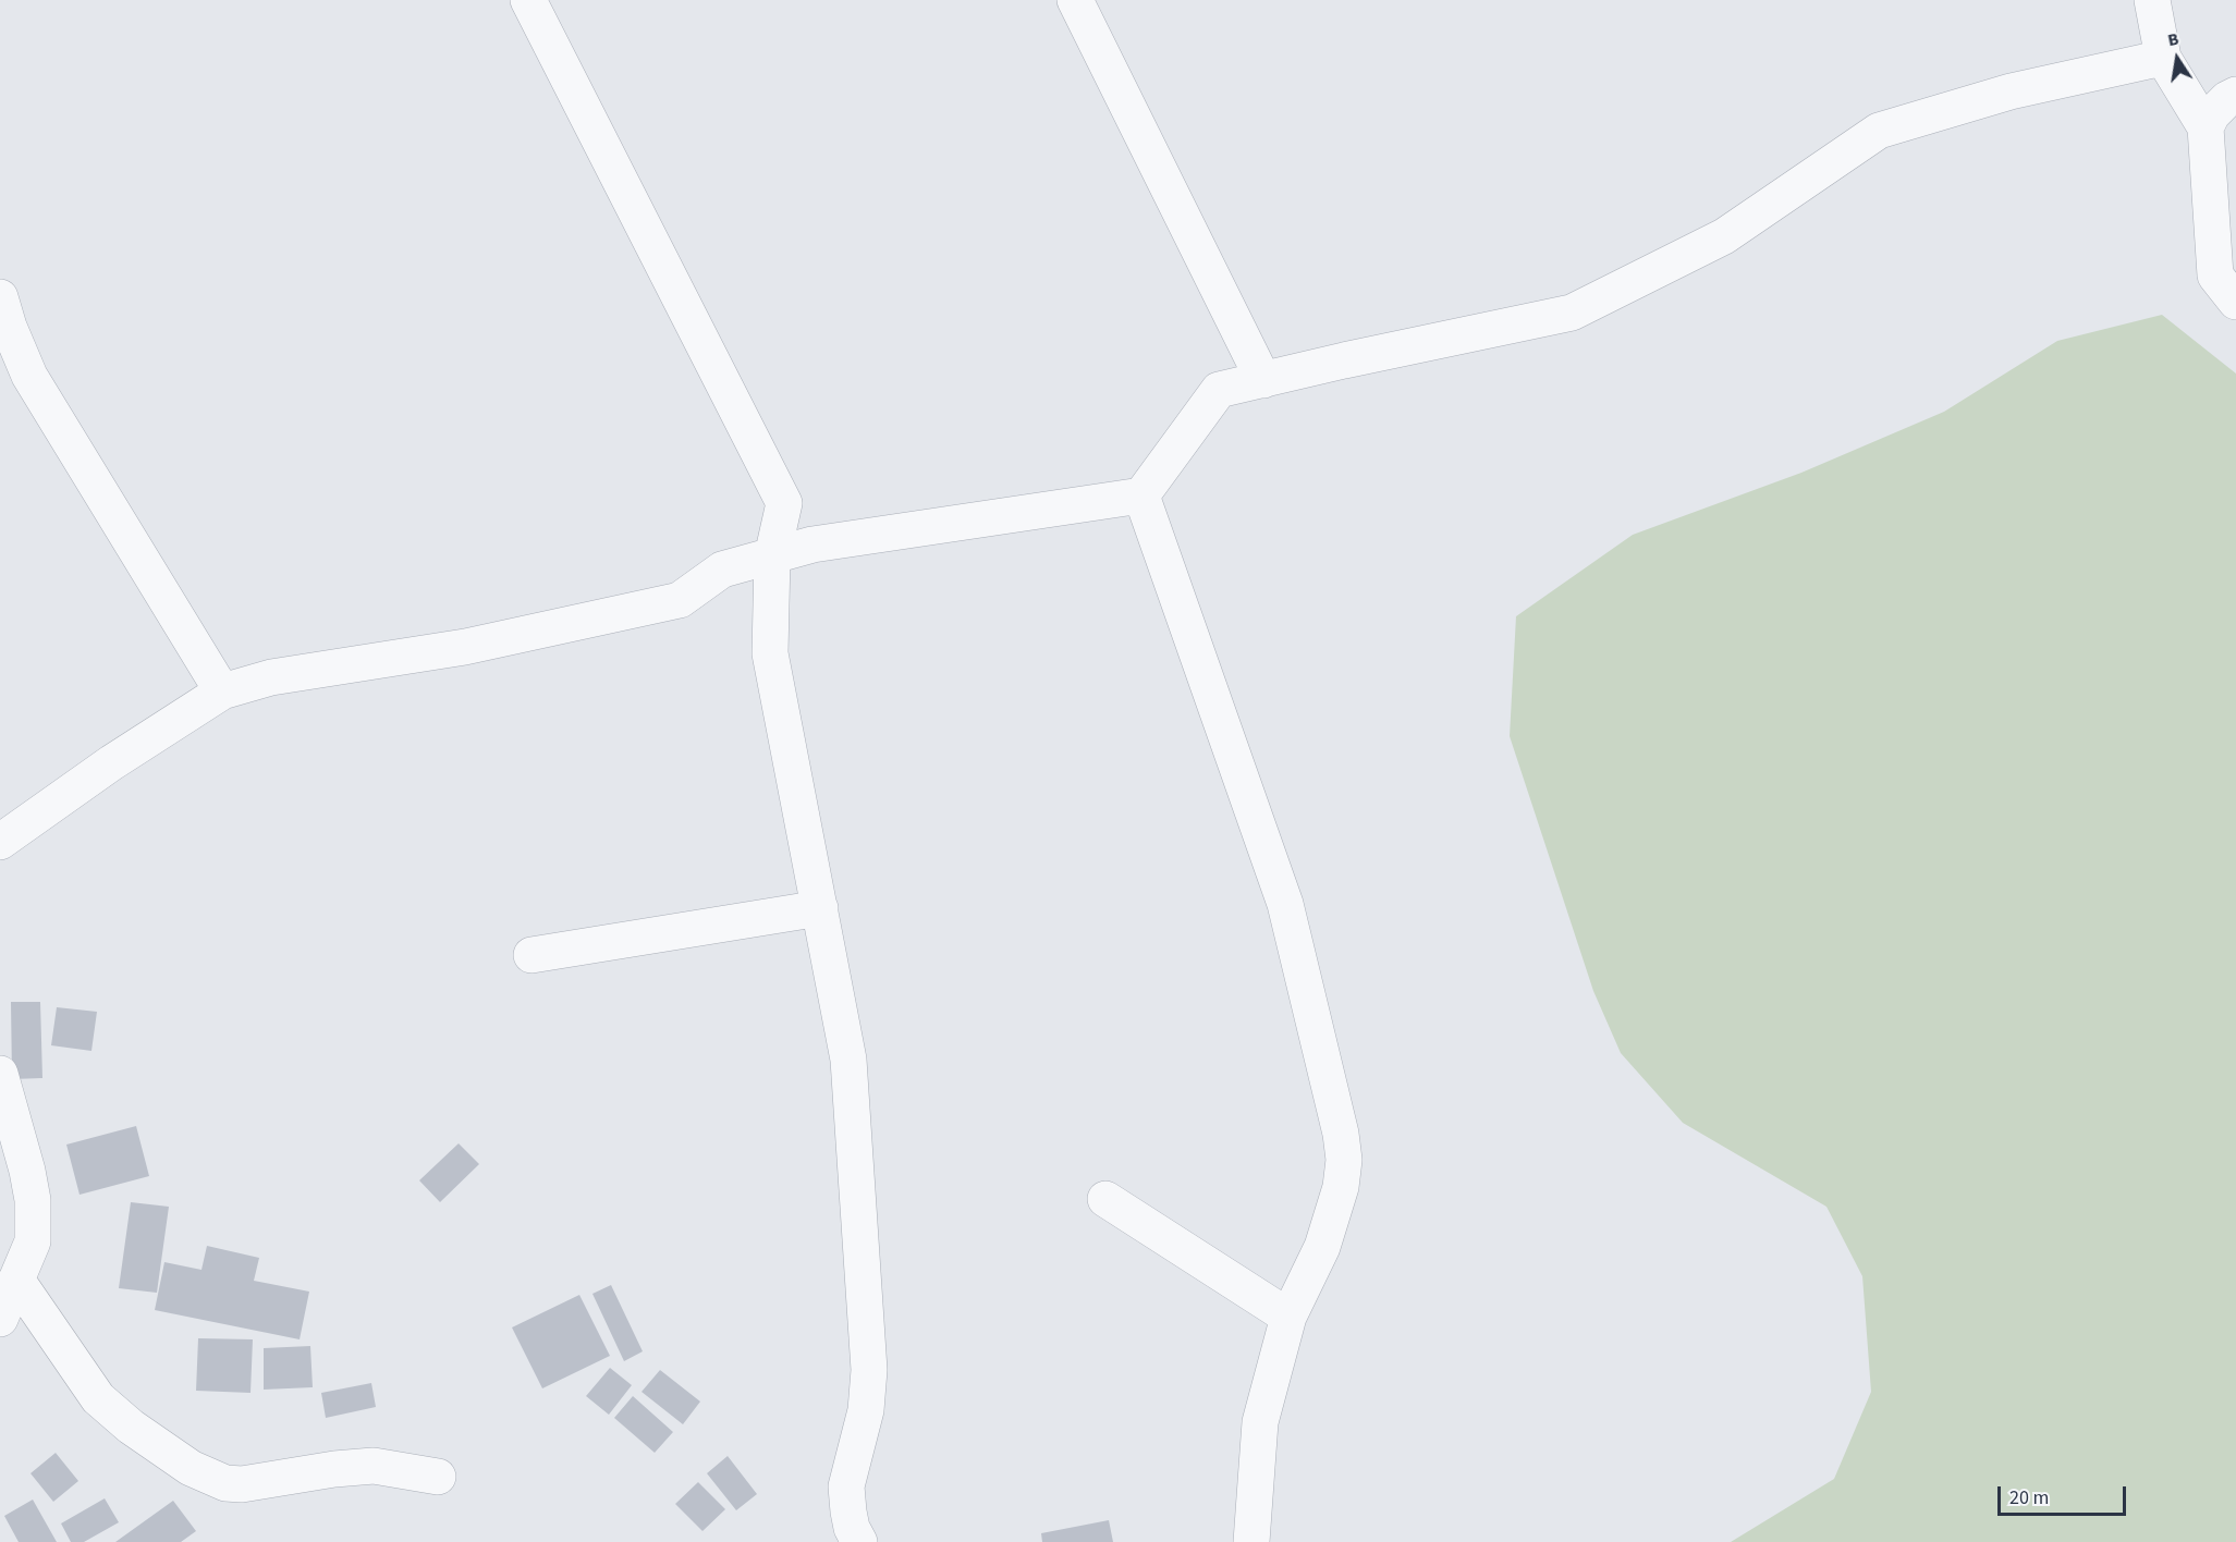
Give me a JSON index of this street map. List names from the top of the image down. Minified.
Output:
{"scale_bar":"20 m","north":"top"}
